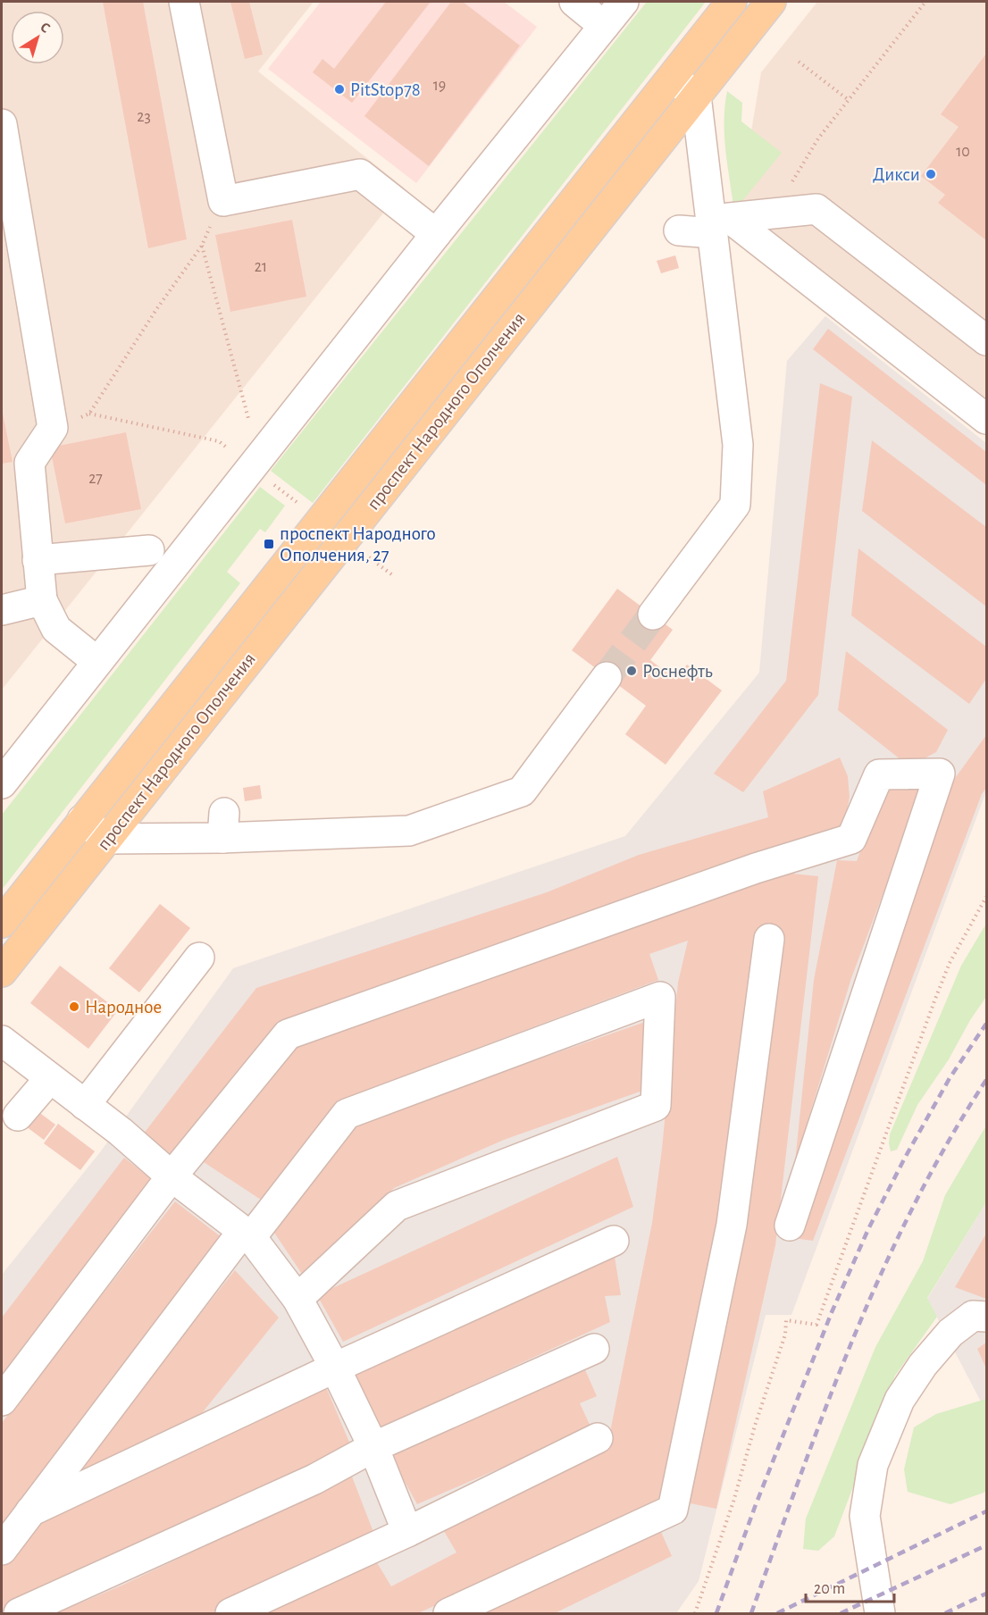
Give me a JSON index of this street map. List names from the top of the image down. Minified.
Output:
{"streets":{"main road":["проспект Народного Ополчения"]},"places":{"other":["PitStop78","Дикси","Роснефть","Народное"],"transit":["проспект Народного Ополчения, 27"]},"house_numbers":["19","23","10","21","27"],"scale_bar":"20 m","north":"top right"}
